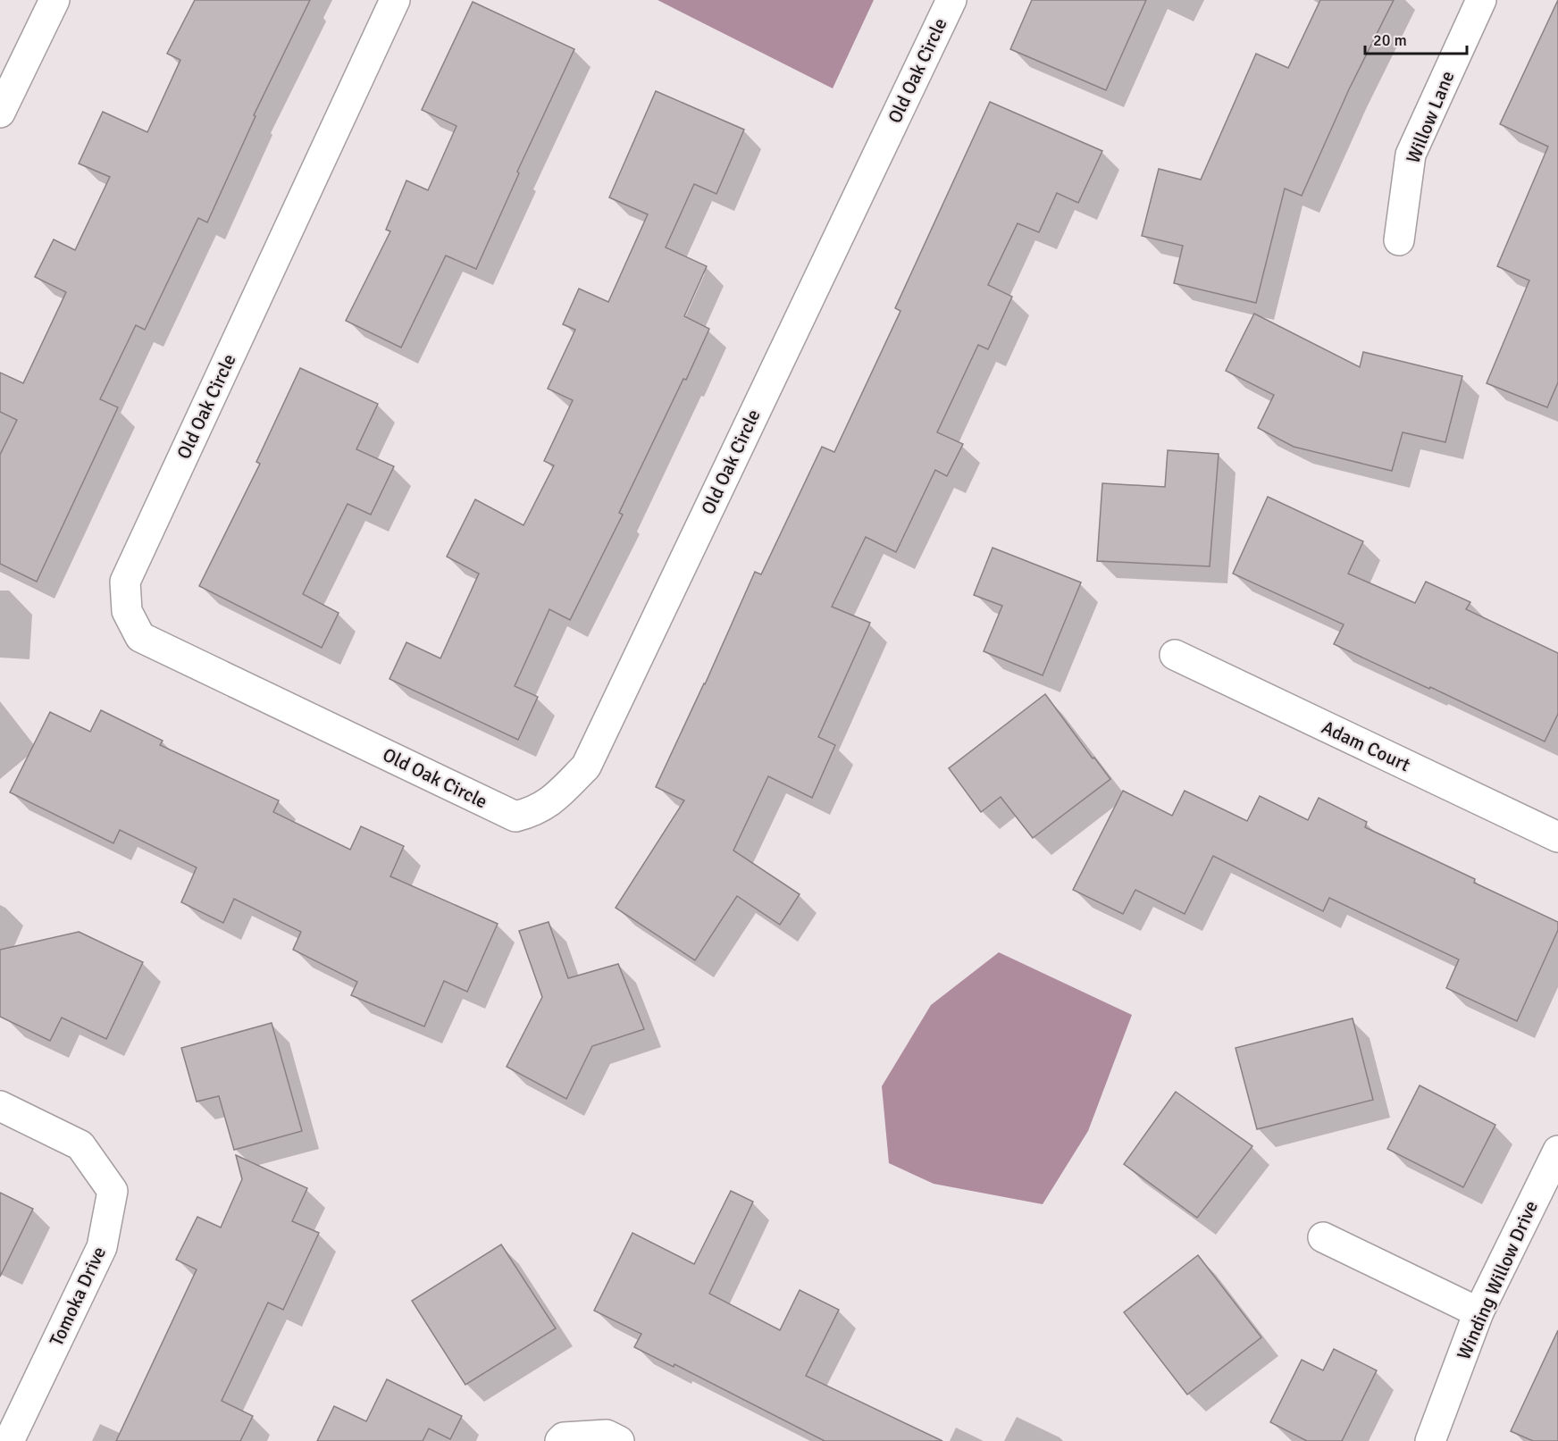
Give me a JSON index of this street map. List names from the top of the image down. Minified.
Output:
{"streets":{"street":["Old Oak Circle","Willow Lane","Adam Court","Winding Willow Drive","Tomoka Drive"]},"scale_bar":"20 m"}
